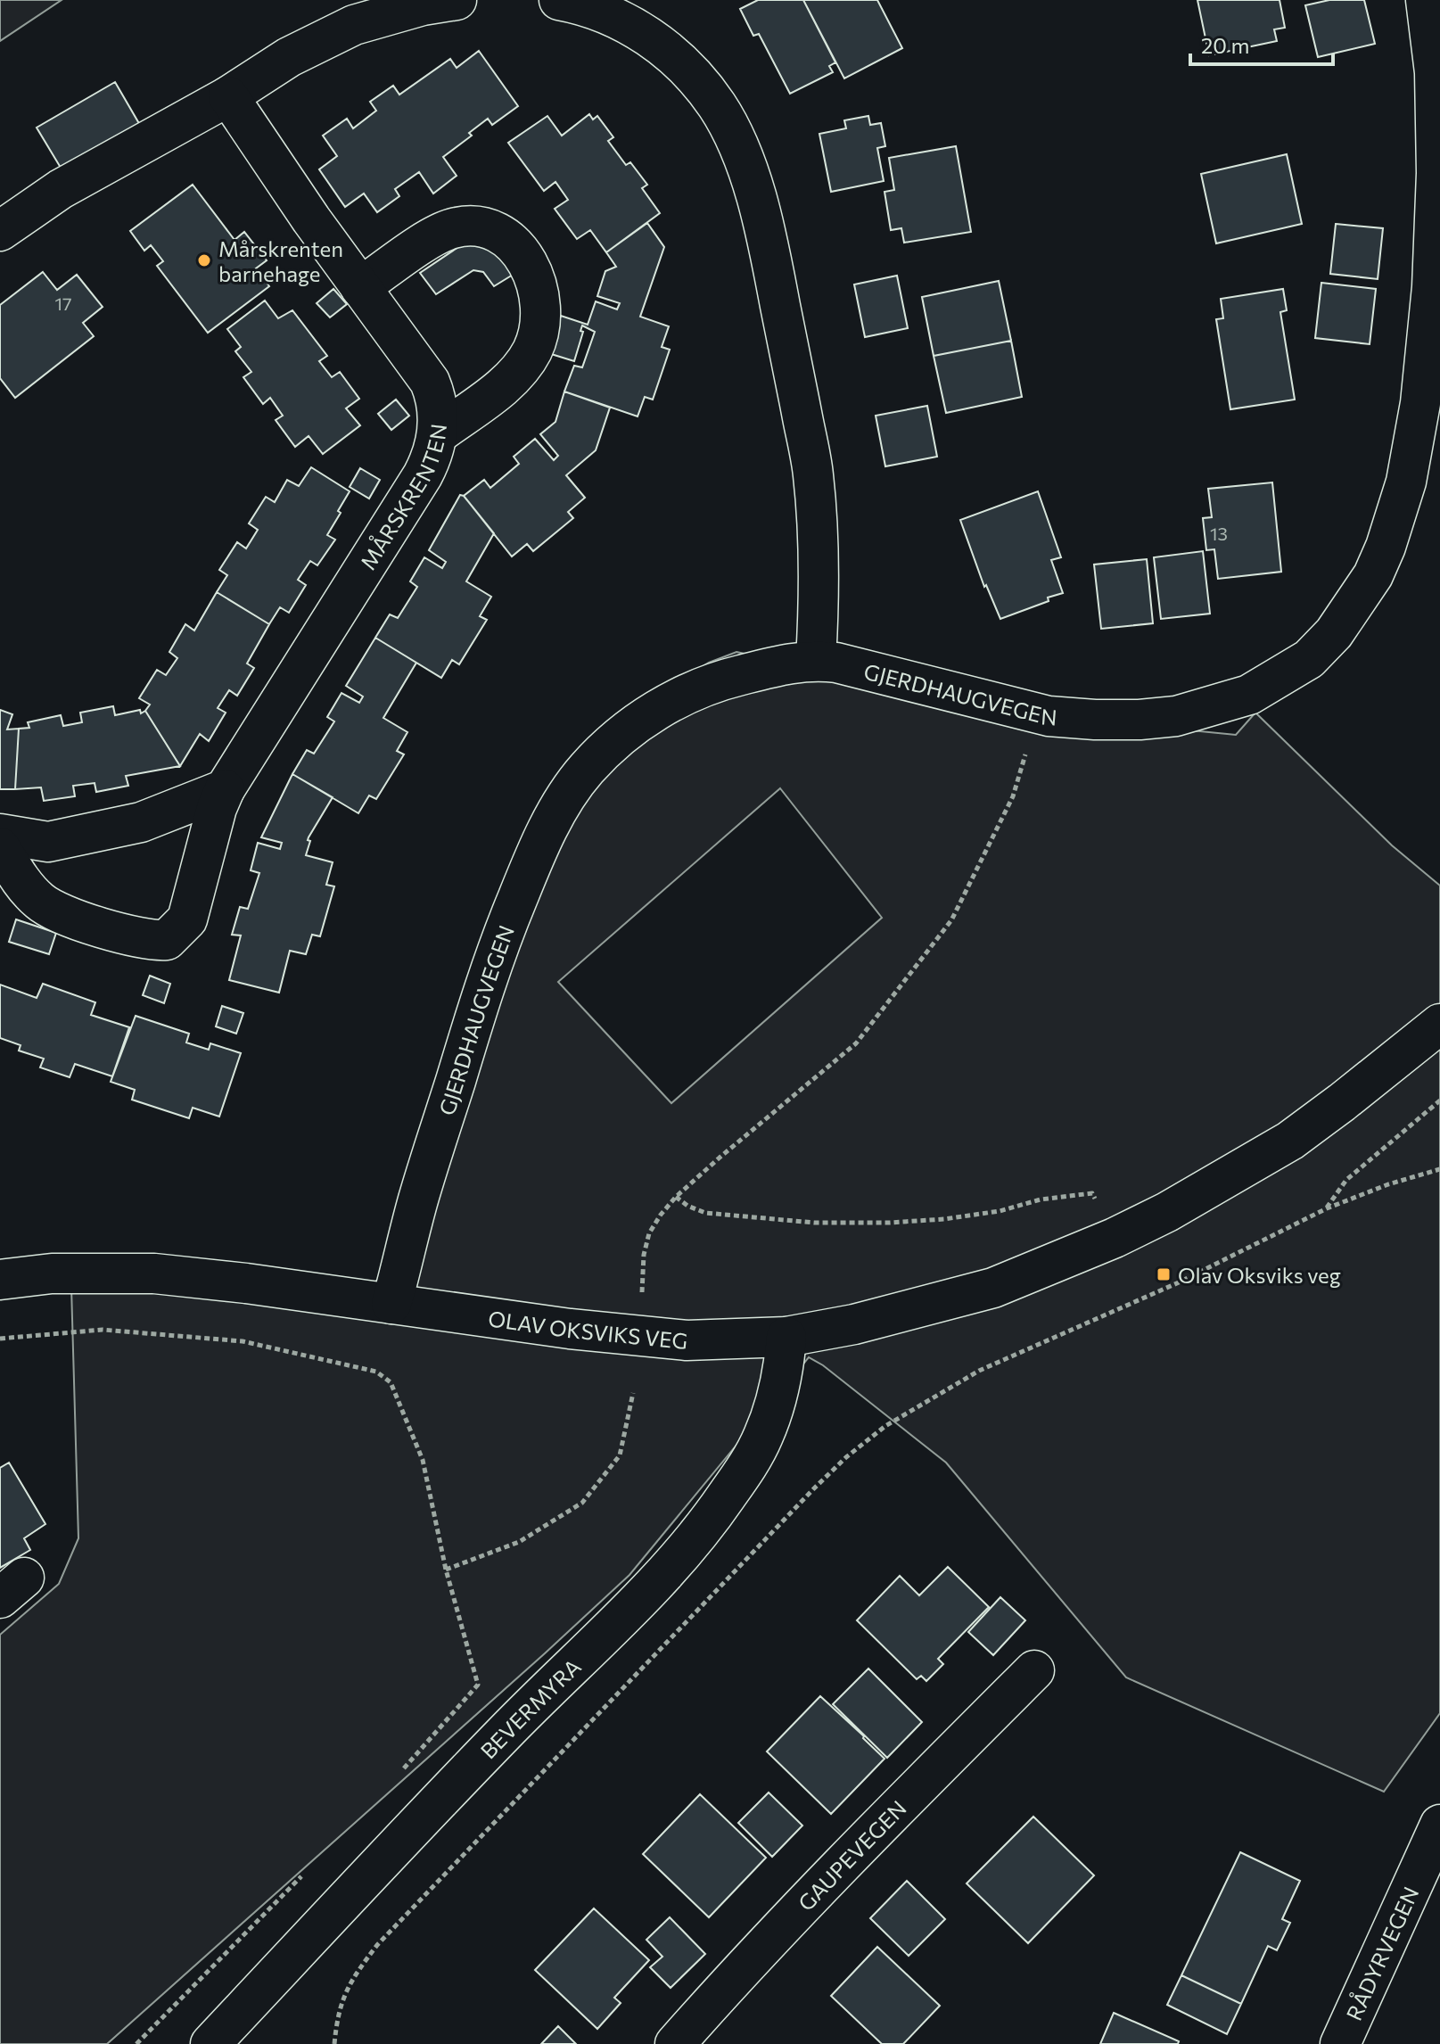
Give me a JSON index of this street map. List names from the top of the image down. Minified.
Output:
{"streets":{"street":["MÅRSKRENTEN","GJERDHAUGVEGEN","OLAV OKSVIKS VEG","BEVERMYRA","GAUPEVEGEN","RÅDYRVEGEN"]},"crossings":[["GJERDHAUGVEGEN","OLAV OKSVIKS VEG"],["OLAV OKSVIKS VEG","BEVERMYRA"]],"places":{"other":["Mårskrenten barnehage"],"transit":["Olav Oksviks veg"]},"house_numbers":["17","13"],"scale_bar":"20 m"}
